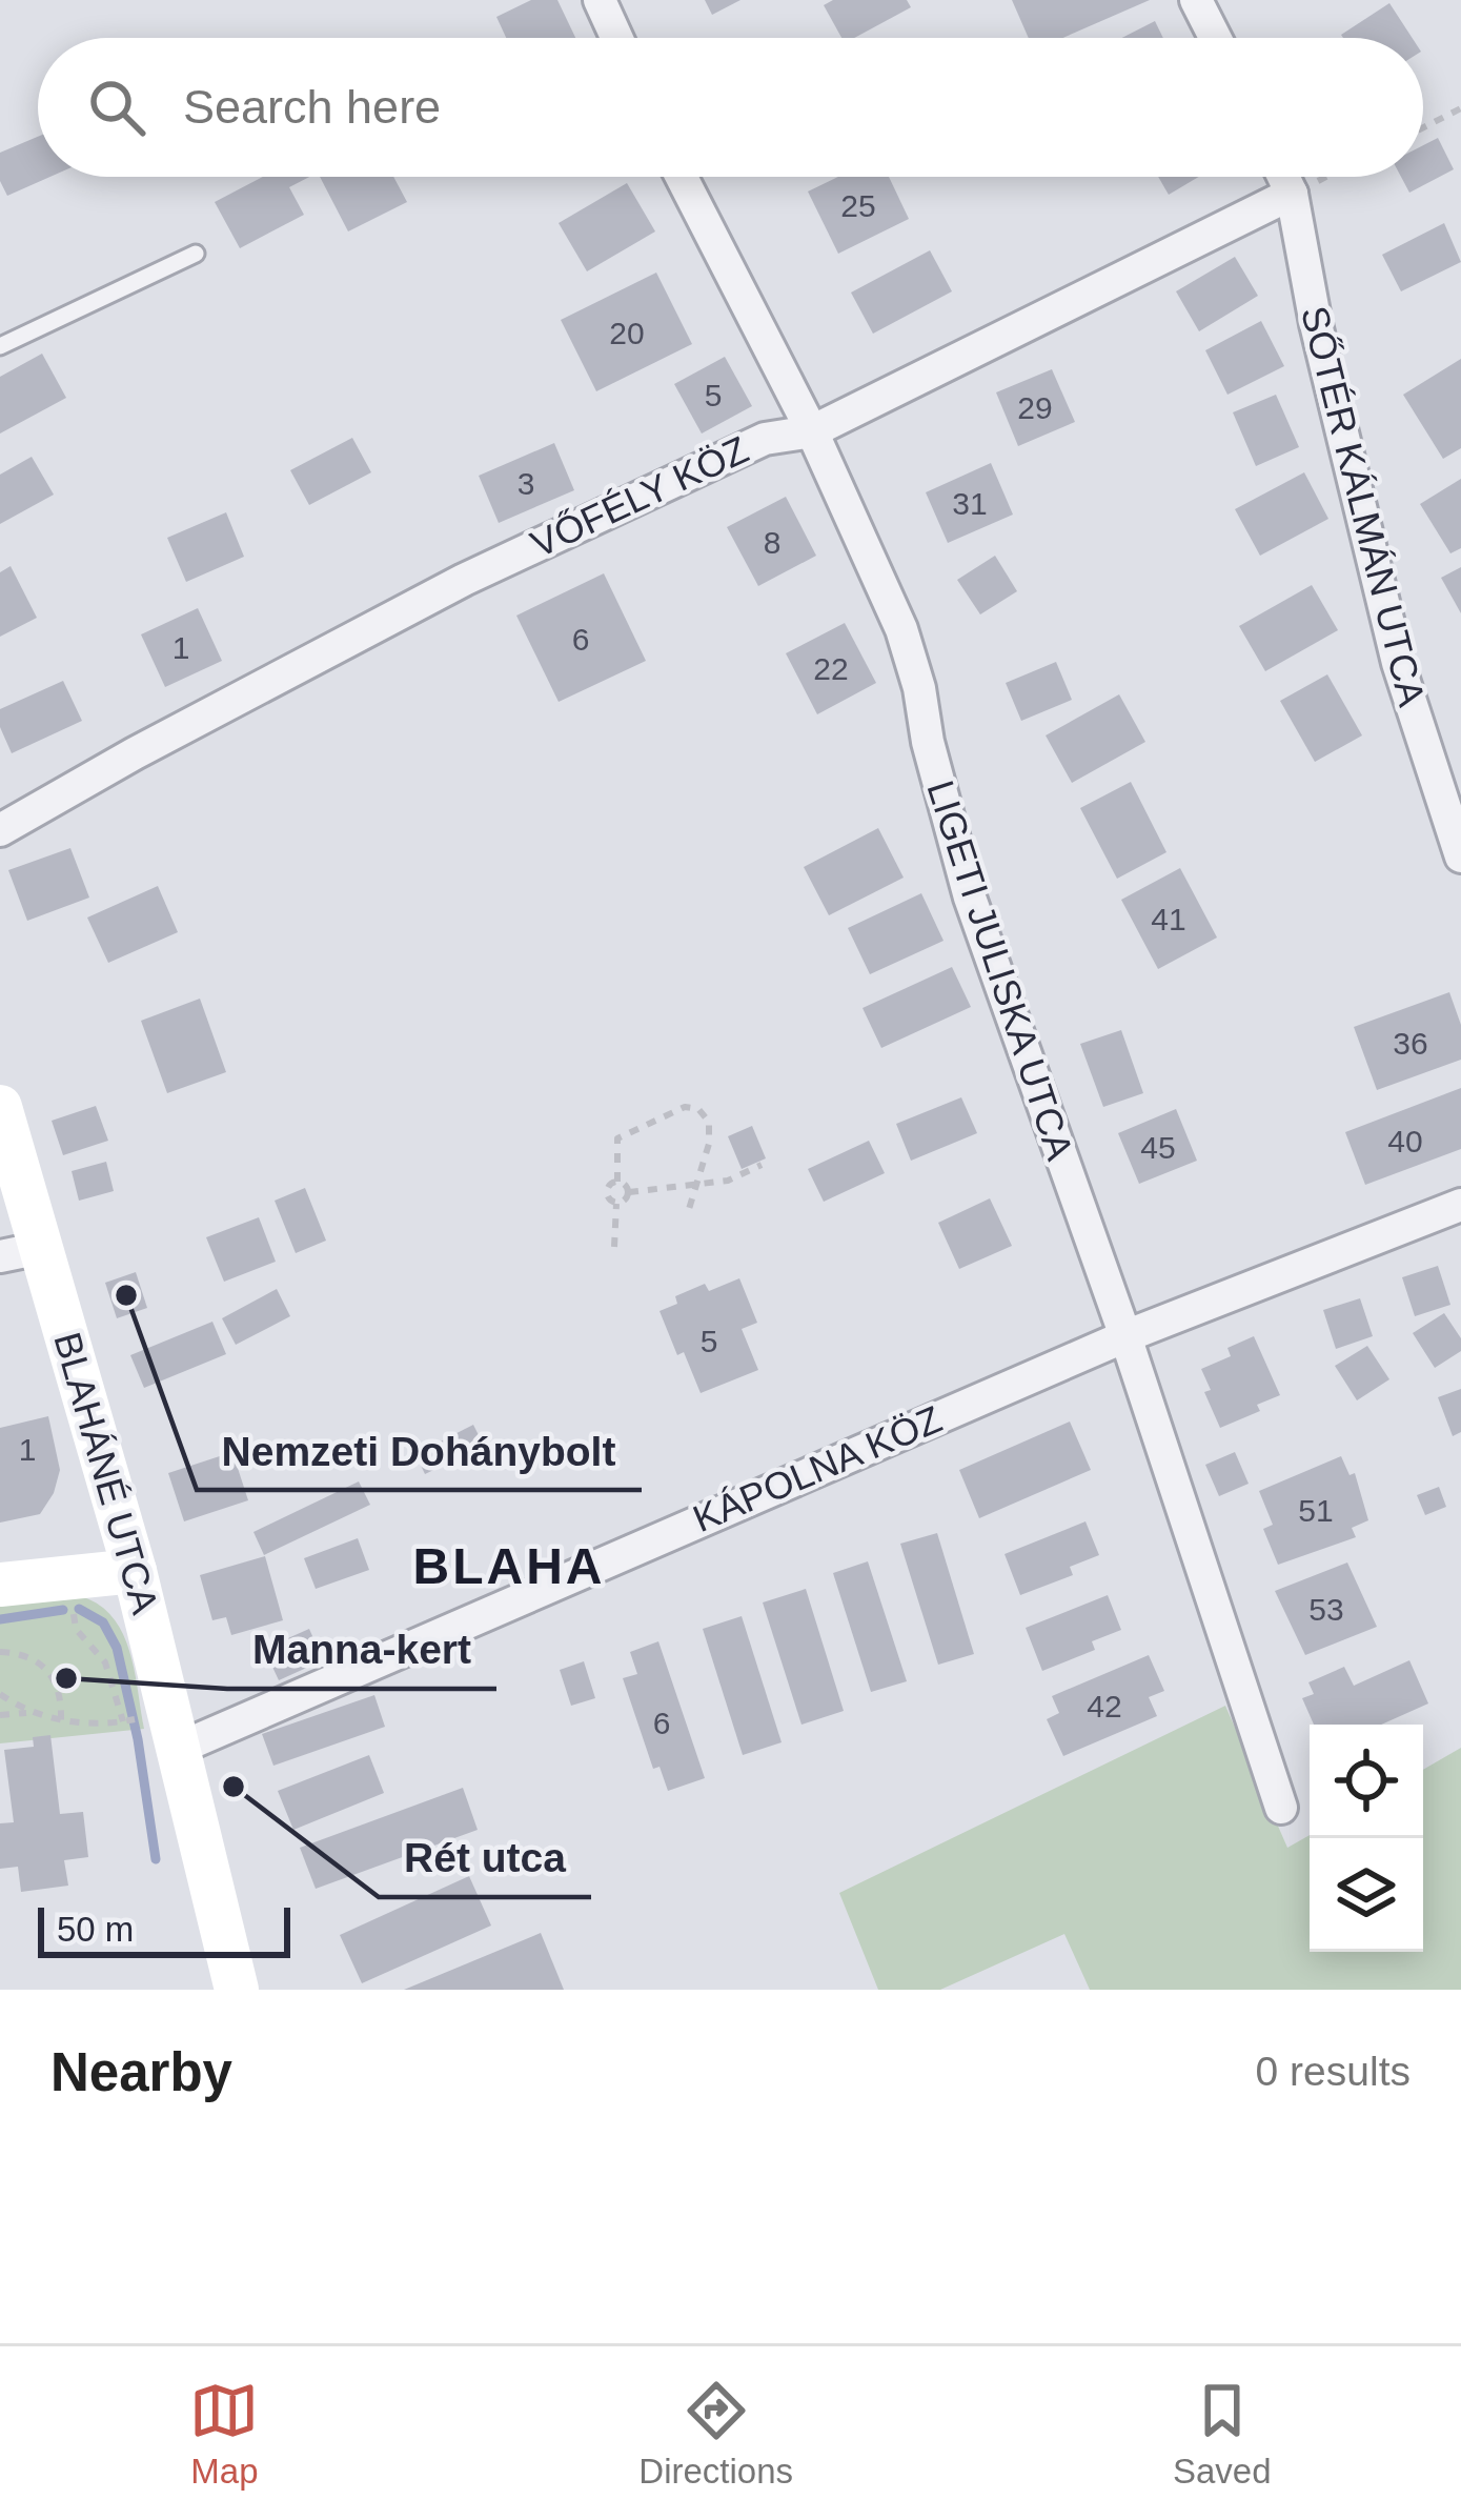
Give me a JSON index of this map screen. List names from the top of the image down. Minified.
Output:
{"streets":{"street":["VŐFÉLY KÖZ","SŐTÉR KÁLMÁN UTCA","LIGETI JULISKA UTCA","KÁPOLNA KÖZ","BLAHÁNÉ UTCA"]},"crossings":[["VŐFÉLY KÖZ","SŐTÉR KÁLMÁN UTCA"],["VŐFÉLY KÖZ","LIGETI JULISKA UTCA"],["LIGETI JULISKA UTCA","KÁPOLNA KÖZ"],["KÁPOLNA KÖZ","BLAHÁNÉ UTCA"]],"districts":["BLAHA"],"places":["Nemzeti Dohánybolt","Manna-kert","Rét utca"],"house_numbers":["25","20","5","29","3","31","8","6","1","22","41","36","40","45","5","1","51","53","42","6"],"scale_bar":"50 m","page":{"search":"Search here","scale":"50 m","heading":["Nearby","0 results"],"nav":["Map","Directions","Saved"]}}
